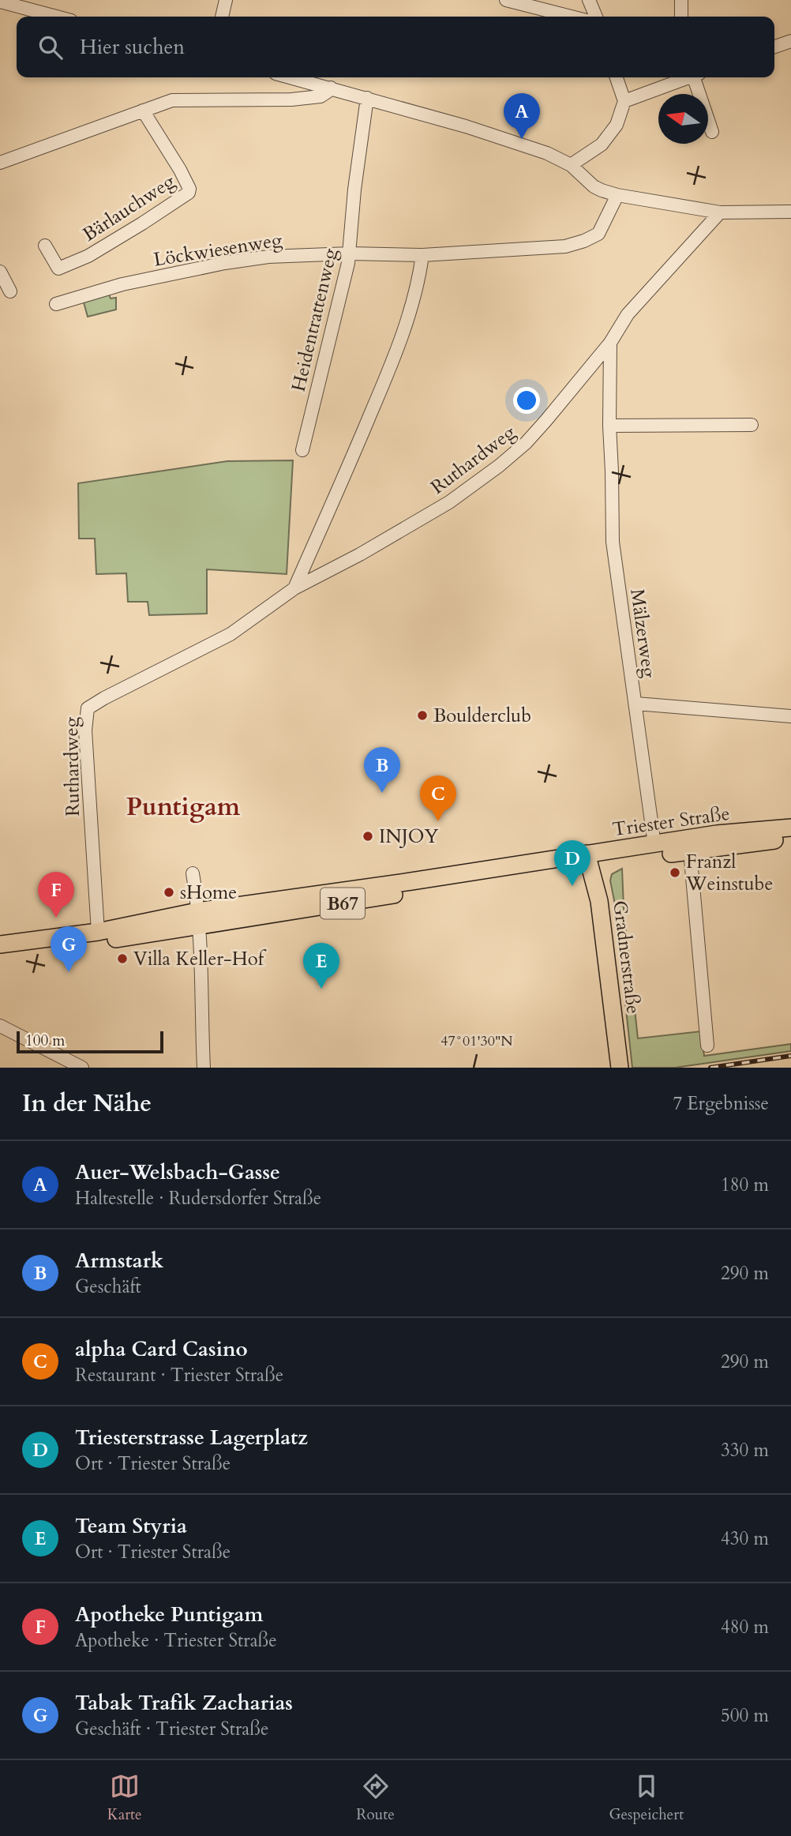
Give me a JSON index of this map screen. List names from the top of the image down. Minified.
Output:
{"streets":{"main road":["Triester Straße","B67","Gradnerstraße"],"street":["Bärlauchweg","Löckwiesenweg","Heidentrattenweg","Ruthardweg","Mälzerweg"]},"crossings":[["Löckwiesenweg","Heidentrattenweg"],["Löckwiesenweg","Ruthardweg"],["Ruthardweg","Mälzerweg"],["Ruthardweg","Triester Straße"],["Mälzerweg","Triester Straße"],["Triester Straße","Gradnerstraße"]],"districts":["Puntigam"],"places":["Boulderclub","INJOY","Franzl Weinstube","sHome","Villa Keller-Hof"],"scale_bar":"100 m","north":"left","page":{"search":"Hier suchen","pins":["A","B","C","D","F","G","E"],"scale":"100 m","heading":["In der Nähe","7 Ergebnisse"],"list":[{"mark":"A","name":"Auer-Welsbach-Gasse","note":"Haltestelle · Rudersdorfer Straße","value":"180 m"},{"mark":"B","name":"Armstark","note":"Geschäft","value":"290 m"},{"mark":"C","name":"alpha Card Casino","note":"Restaurant · Triester Straße","value":"290 m"},{"mark":"D","name":"Triesterstrasse Lagerplatz","note":"Ort · Triester Straße","value":"330 m"},{"mark":"E","name":"Team Styria","note":"Ort · Triester Straße","value":"430 m"},{"mark":"F","name":"Apotheke Puntigam","note":"Apotheke · Triester Straße","value":"480 m"},{"mark":"G","name":"Tabak Trafik Zacharias","note":"Geschäft · Triester Straße","value":"500 m"}],"nav":["Karte","Route","Gespeichert"]},"coordinates":["47°01'30\"N"]}
